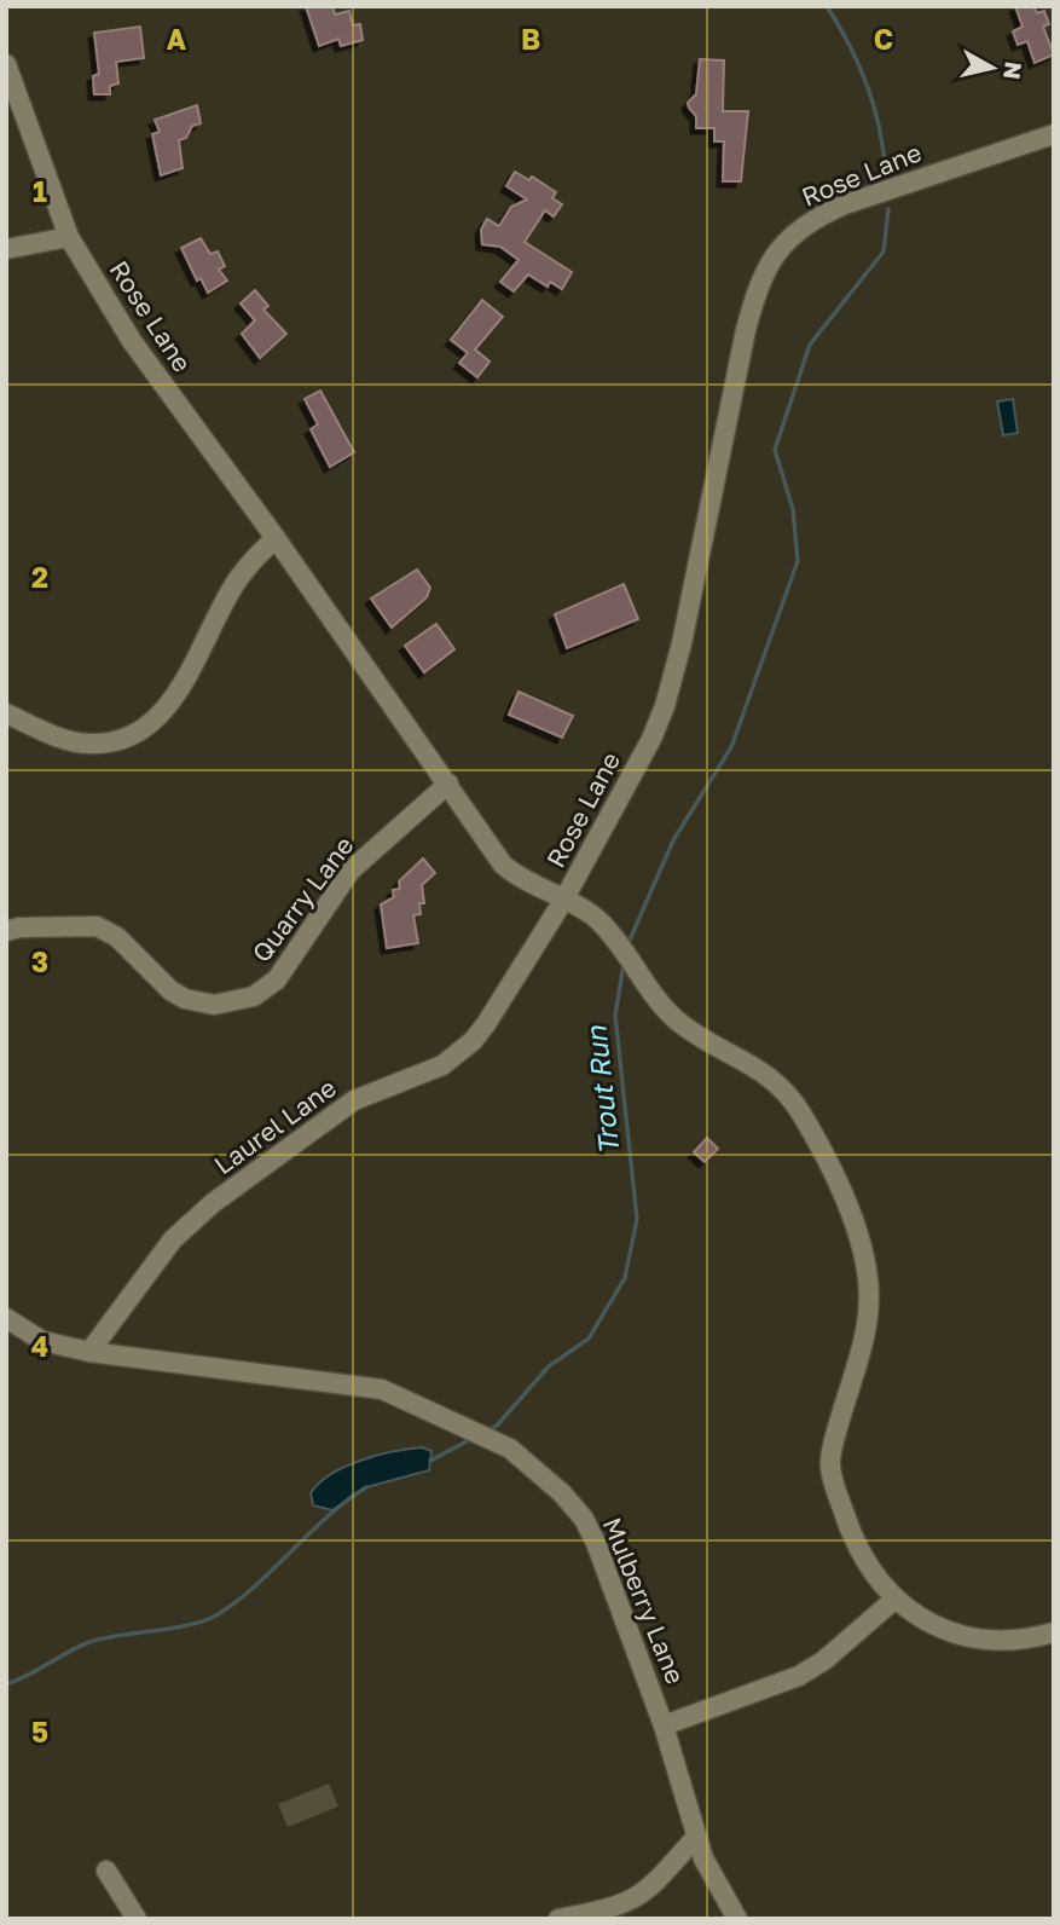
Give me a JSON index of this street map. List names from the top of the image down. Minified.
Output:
{"streets":{"street":["Rose Lane","Quarry Lane","Laurel Lane","Mulberry Lane"]},"crossings":[["Rose Lane","Quarry Lane"],["Rose Lane","Laurel Lane"],["Laurel Lane","Mulberry Lane"]],"water":["Trout Run"],"north":"right","grid":{"columns":["A","B","C"],"rows":["1","2","3","4","5"]}}
